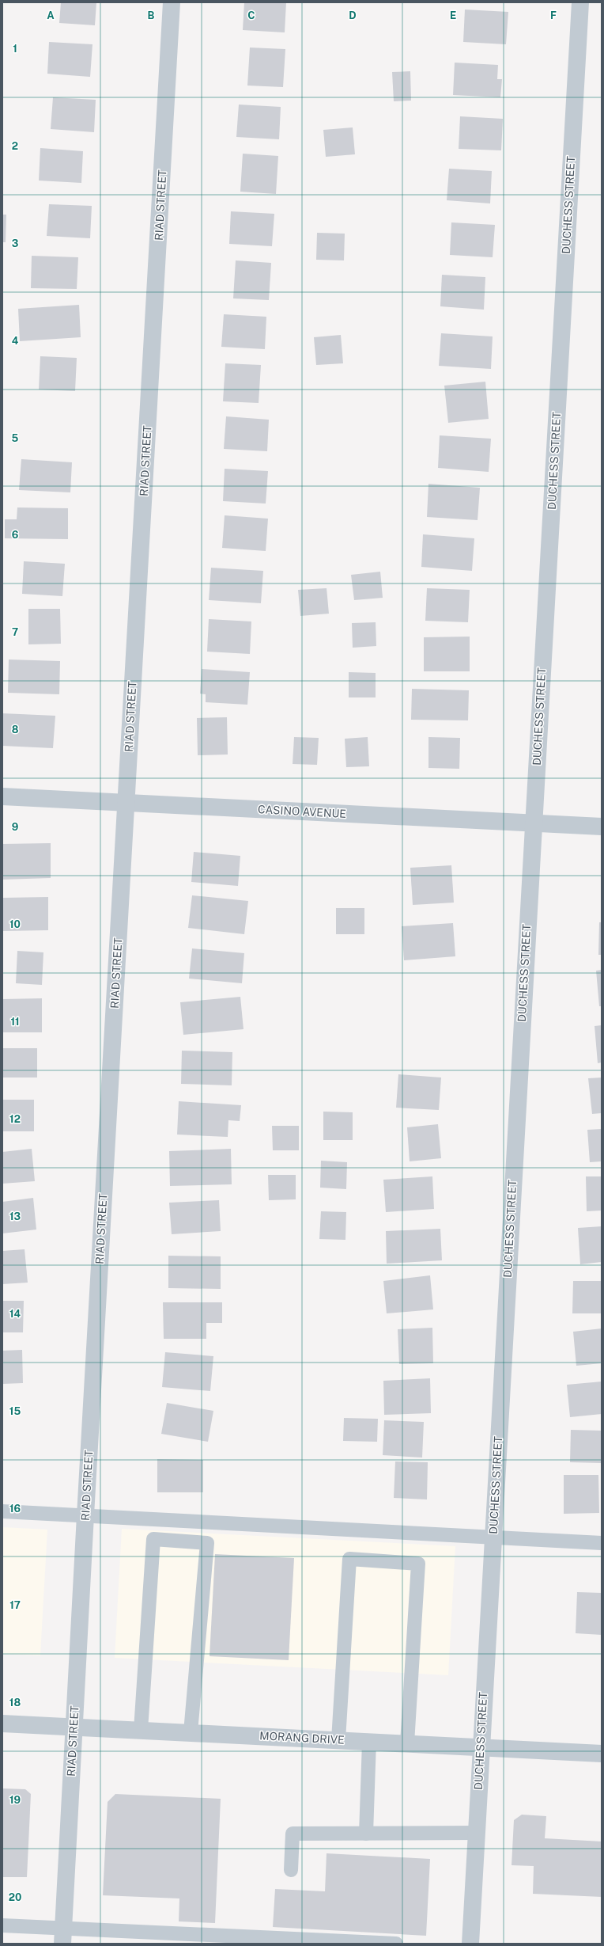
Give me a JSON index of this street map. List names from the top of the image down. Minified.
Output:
{"streets":{"street":["RIAD STREET","DUCHESS STREET","CASINO AVENUE","MORANG DRIVE"]},"crossings":[["RIAD STREET","CASINO AVENUE"],["RIAD STREET","MORANG DRIVE"],["DUCHESS STREET","CASINO AVENUE"],["DUCHESS STREET","MORANG DRIVE"]],"grid":{"columns":["A","B","C","D","E","F"],"rows":["1","2","3","4","5","6","7","8","9","10","11","12","13","14","15","16","17","18","19","20"]}}
